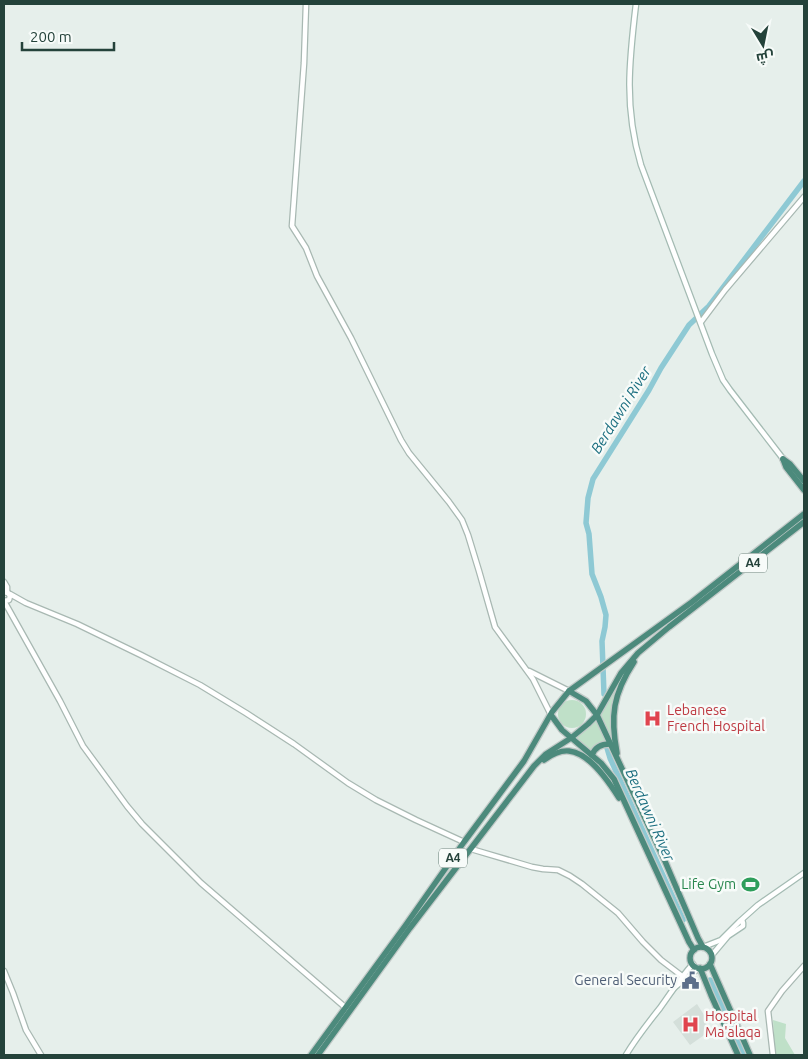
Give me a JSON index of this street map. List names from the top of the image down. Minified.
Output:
{"streets":{"highway":["A4"]},"water":["Berdawni River"],"places":{"hospital":["Lebanese French Hospital","Hospital Ma'alaqa"],"sports":["Life Gym"],"public building":["General Security"]},"scale_bar":"200 m","north":"bottom"}
